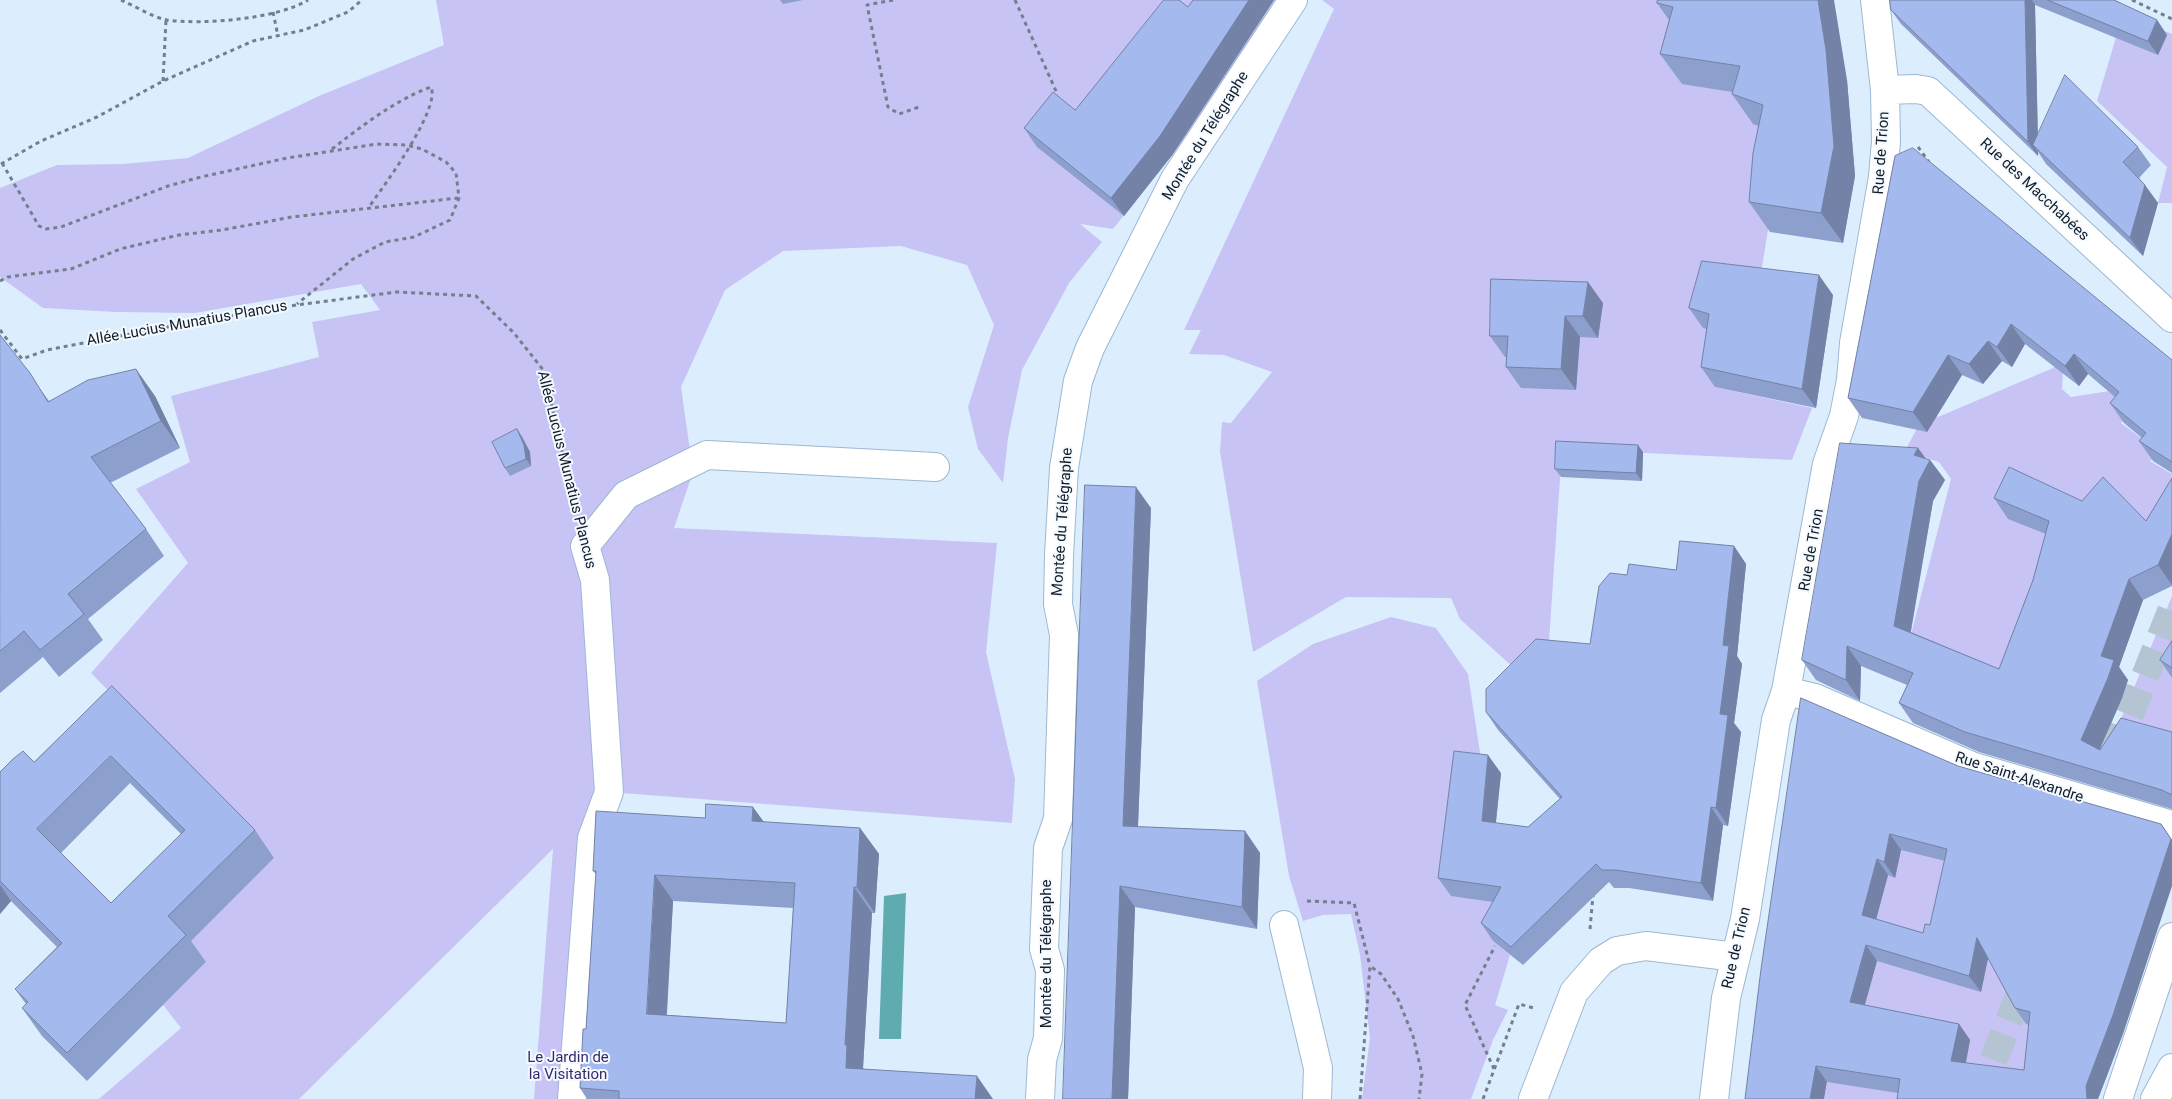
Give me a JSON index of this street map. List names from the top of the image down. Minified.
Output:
{"streets":{"street":["Montée du Télégraphe","Rue de Trion","Rue des Macchabées","Allée Lucius Munatius Plancus","Rue Saint-Alexandre"]},"crossings":[["Rue de Trion","Rue des Macchabées"],["Rue de Trion","Rue Saint-Alexandre"]],"parks":["Le Jardin de la Visitation"]}
